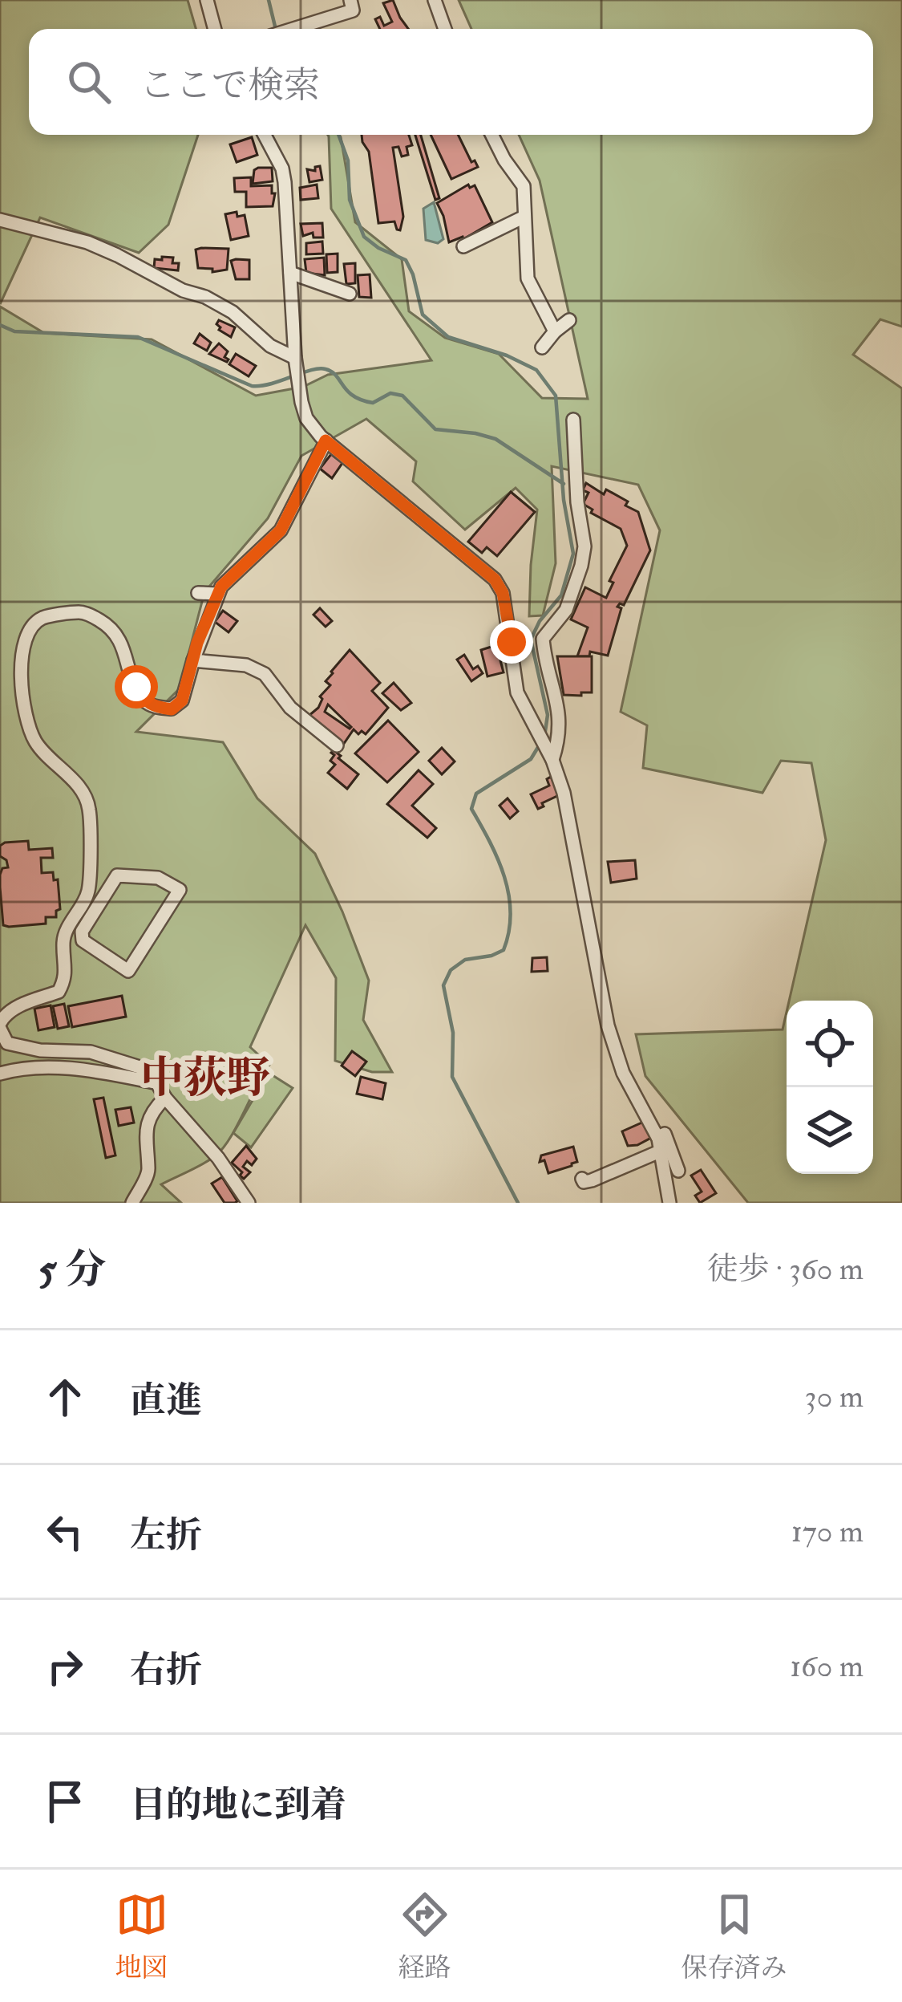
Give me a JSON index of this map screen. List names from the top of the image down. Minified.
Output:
{"districts":["中荻野"],"page":{"search":"ここで検索","heading":["5 分","徒歩 · 360 m"],"list":[["直進","30 m"],["左折","170 m"],["右折","160 m"],"目的地に到着"],"nav":["地図","経路","保存済み"]}}
